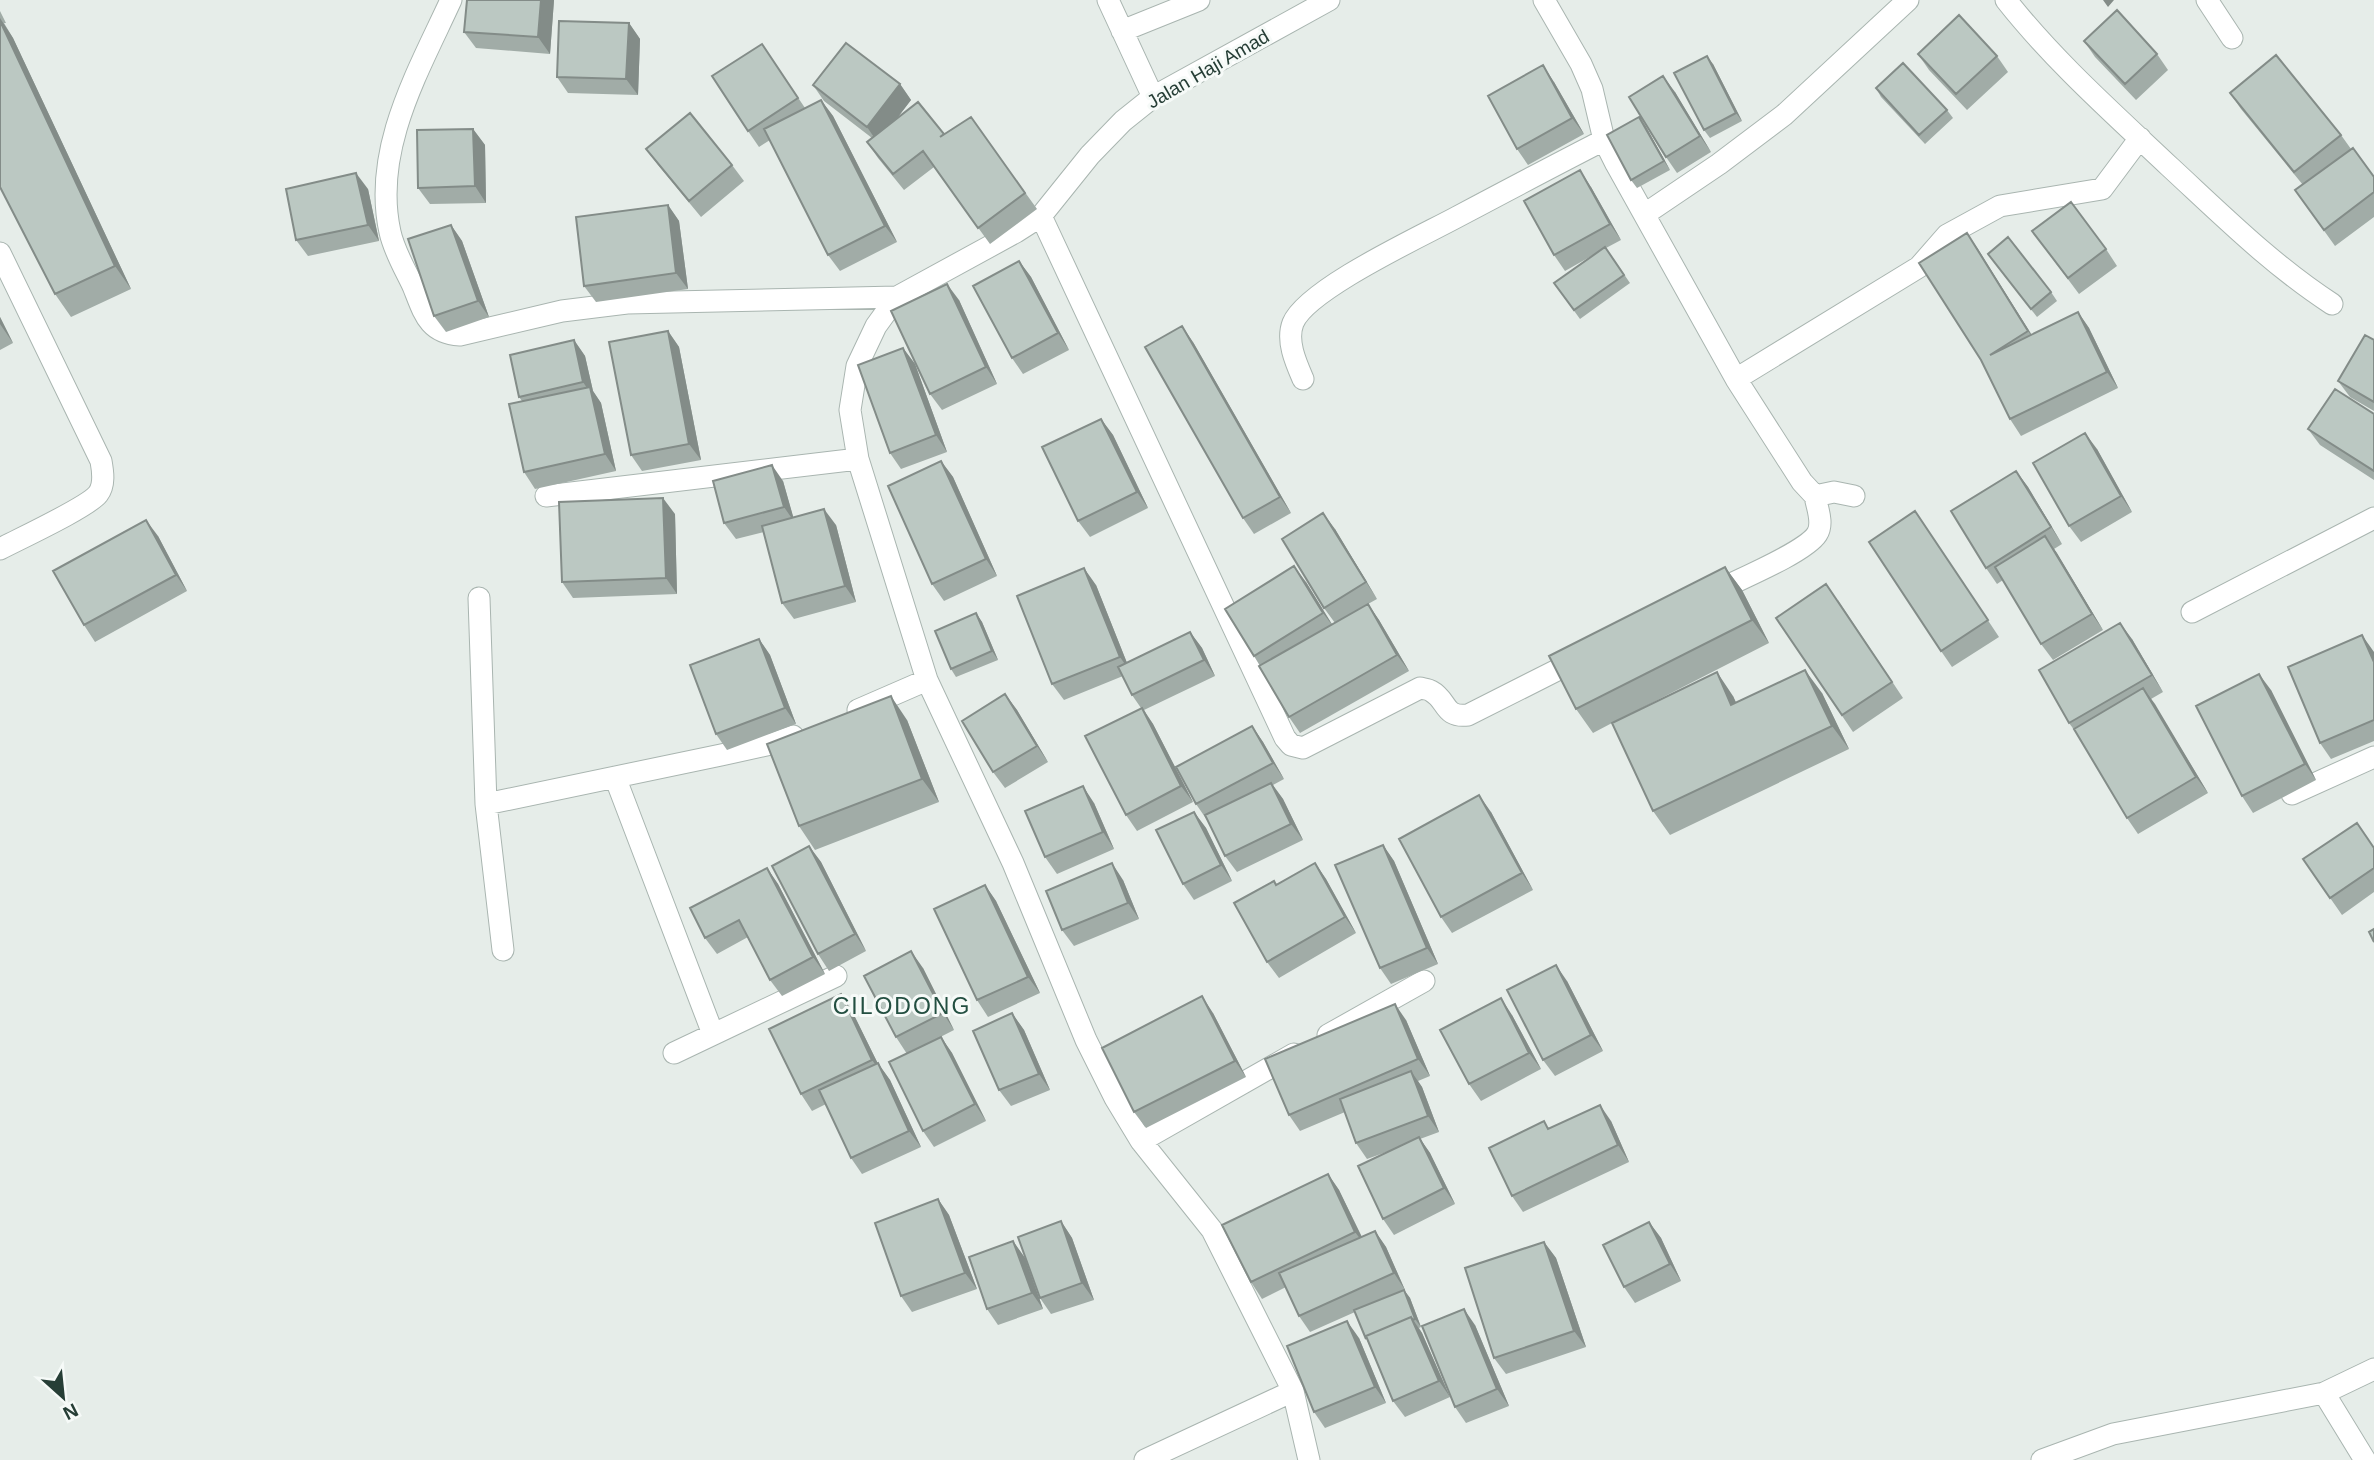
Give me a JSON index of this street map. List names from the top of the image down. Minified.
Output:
{"streets":{"street":["Jalan Haji Amad"]},"districts":["CILODONG"],"north":"bottom right"}
